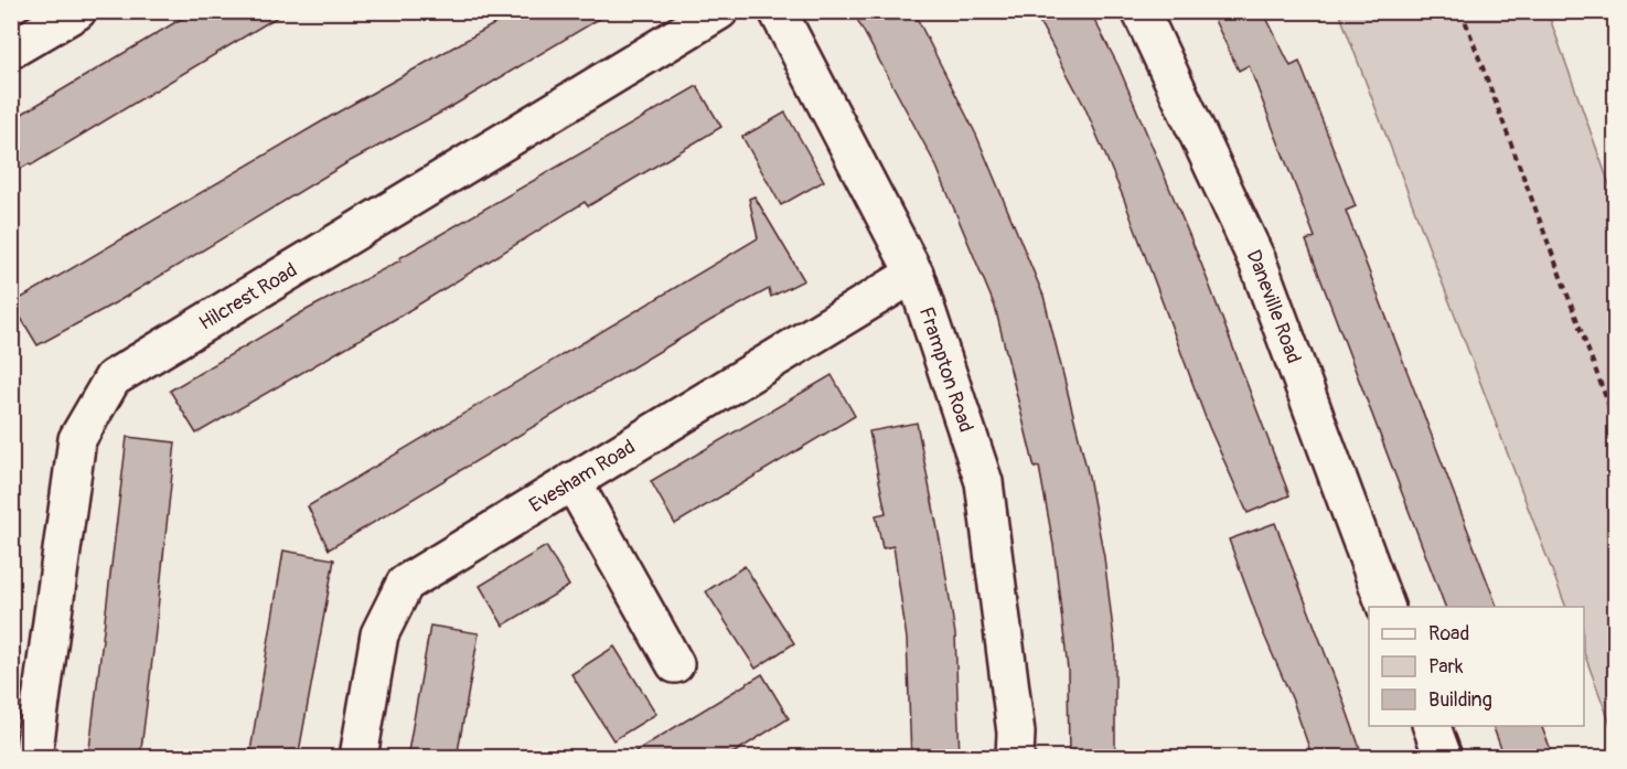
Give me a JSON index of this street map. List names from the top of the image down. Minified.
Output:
{"streets":{"street":["Hilcrest Road","Daneville Road","Frampton Road","Evesham Road"]},"crossings":[["Frampton Road","Evesham Road"]],"legend":["Road","Park","Building"]}
